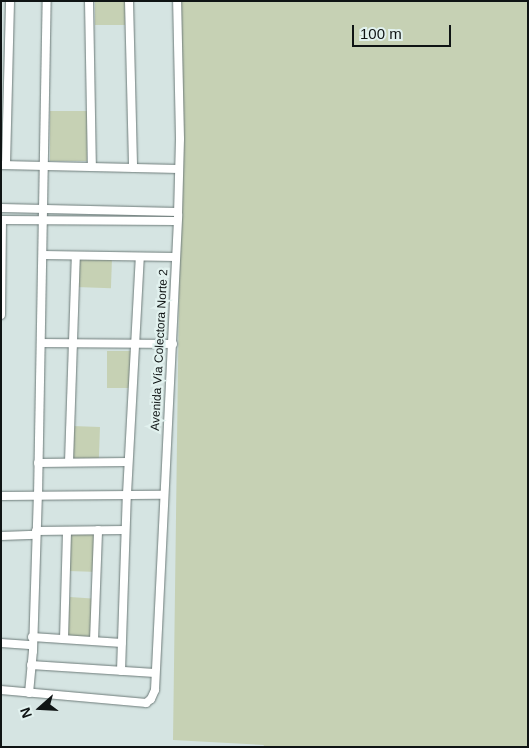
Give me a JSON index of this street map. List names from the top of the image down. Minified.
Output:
{"streets":{"street":["Avenida Vía Colectora Norte 2"]},"scale_bar":"100 m","north":"left"}
